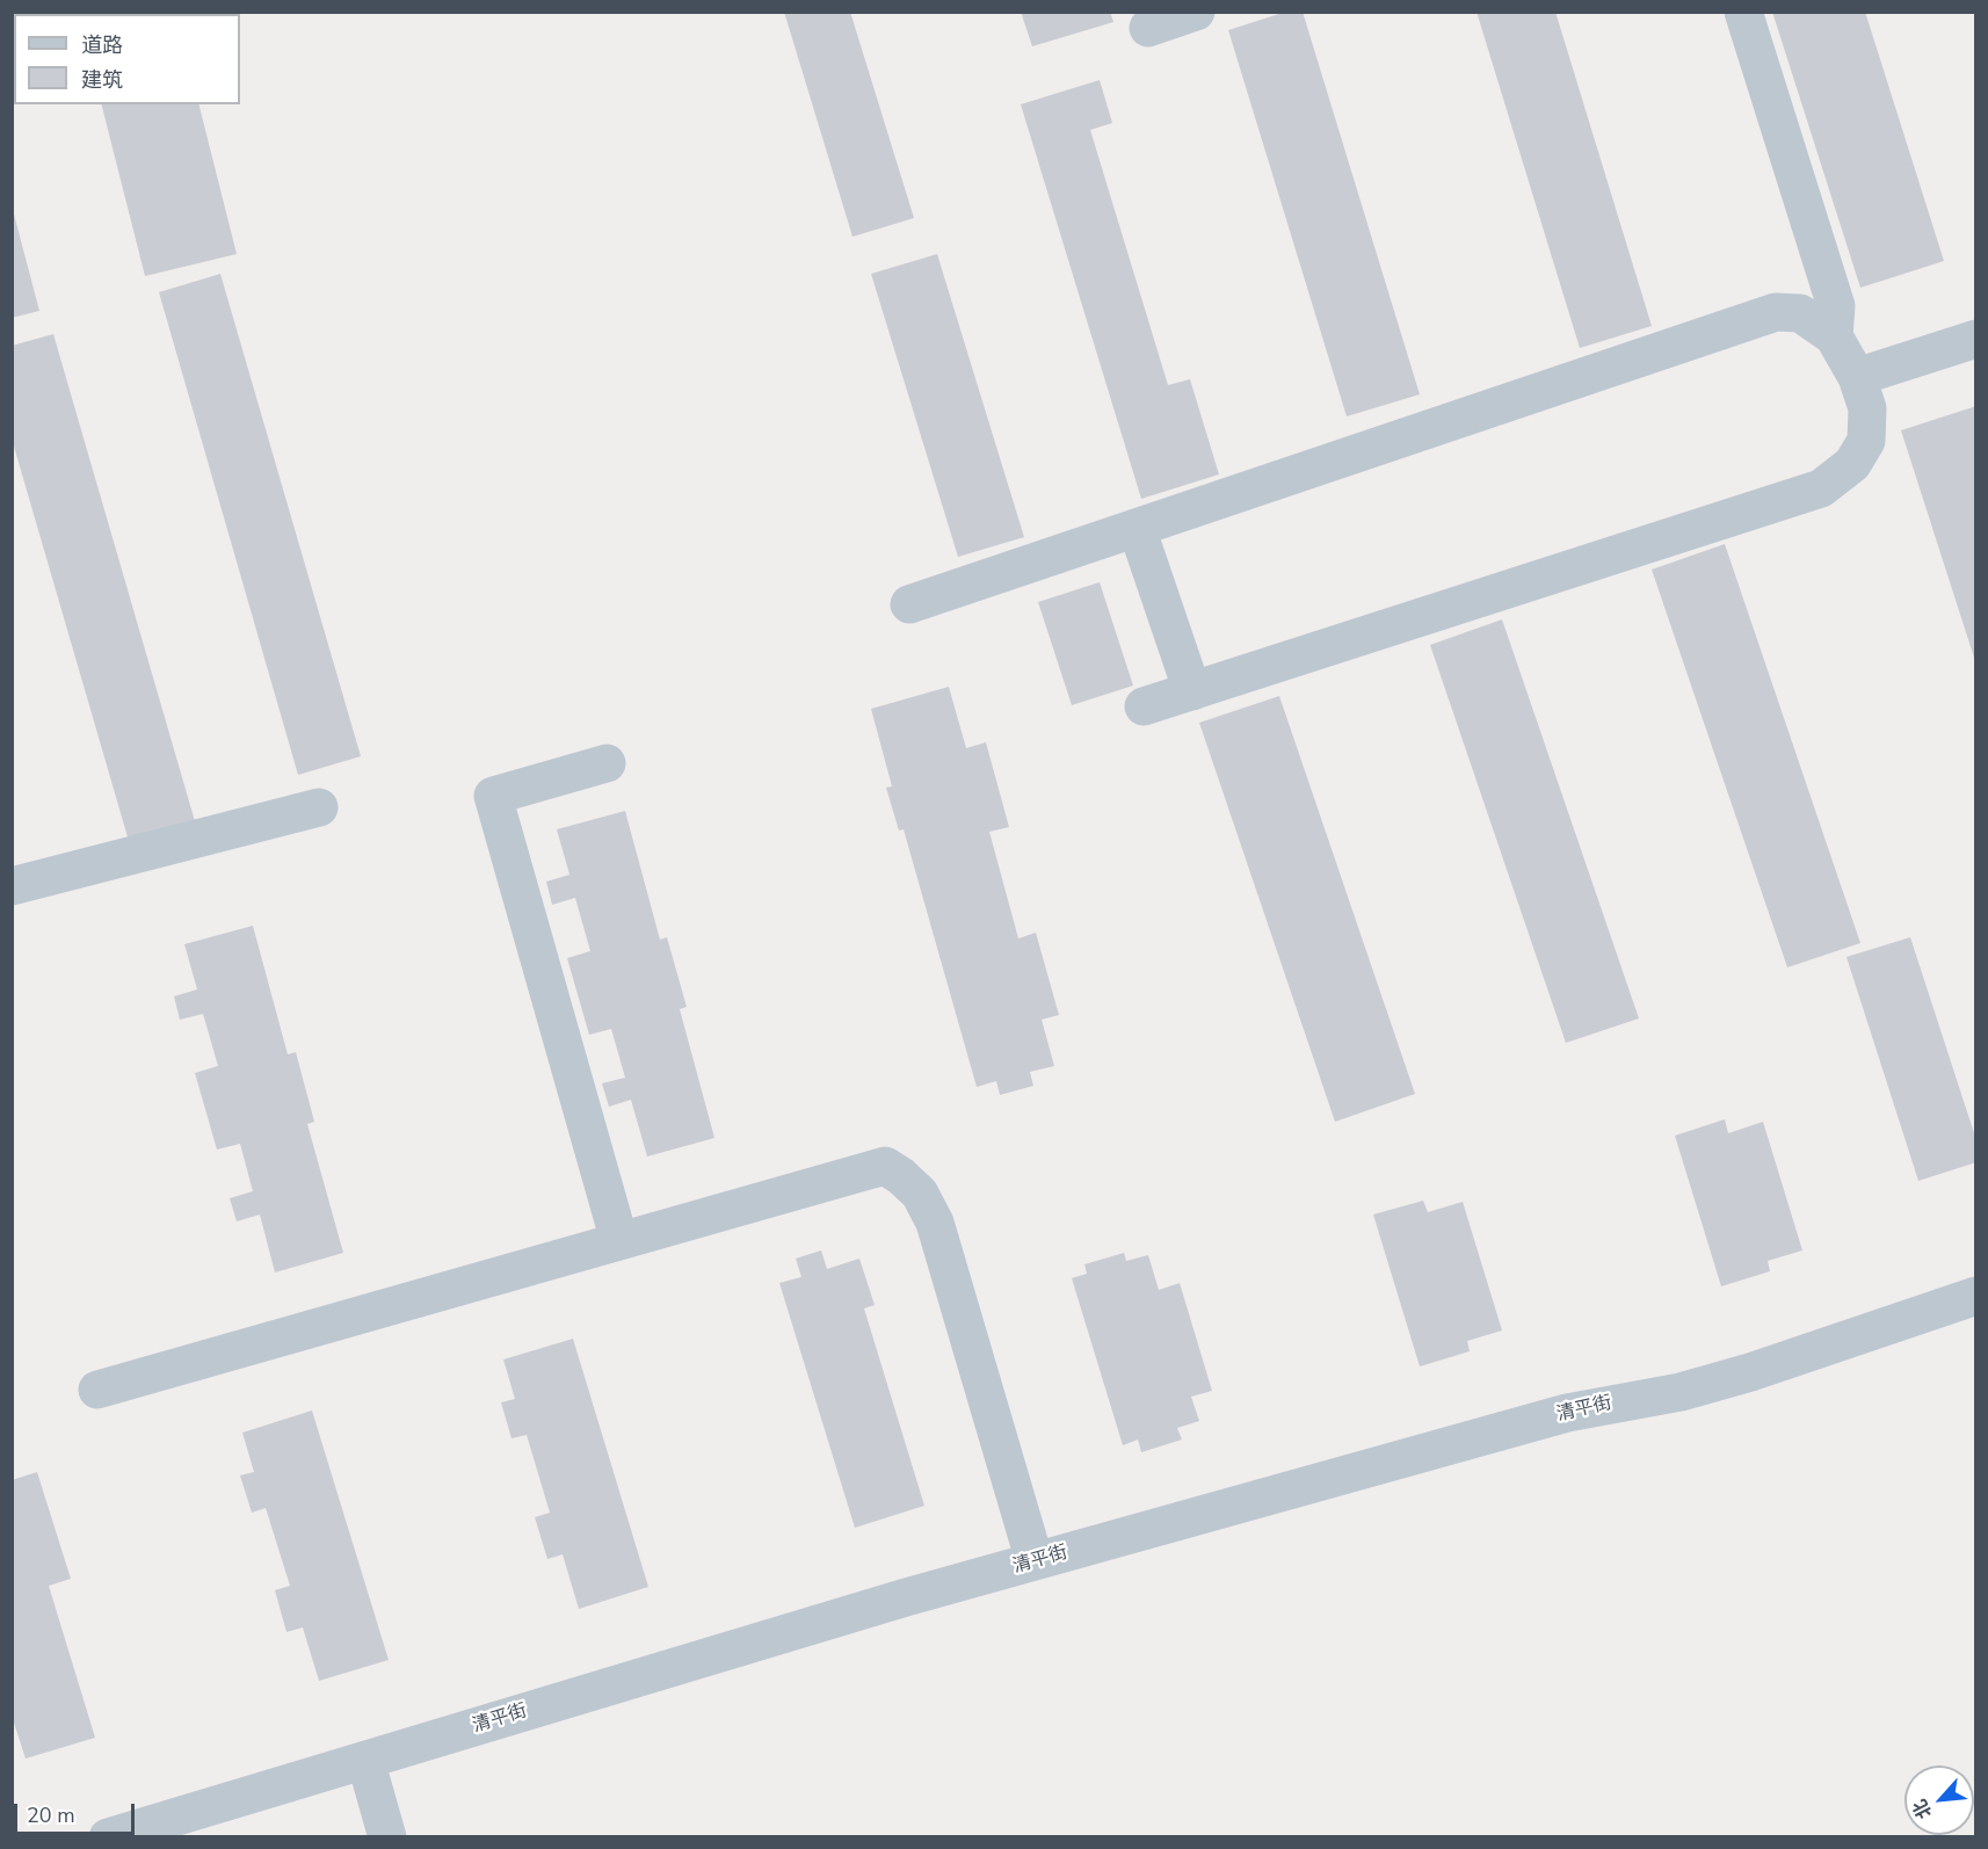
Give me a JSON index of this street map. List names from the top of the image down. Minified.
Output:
{"streets":{"street":["清平街"]},"legend":["道路","建筑"],"scale_bar":"20 m","north":"bottom left"}
